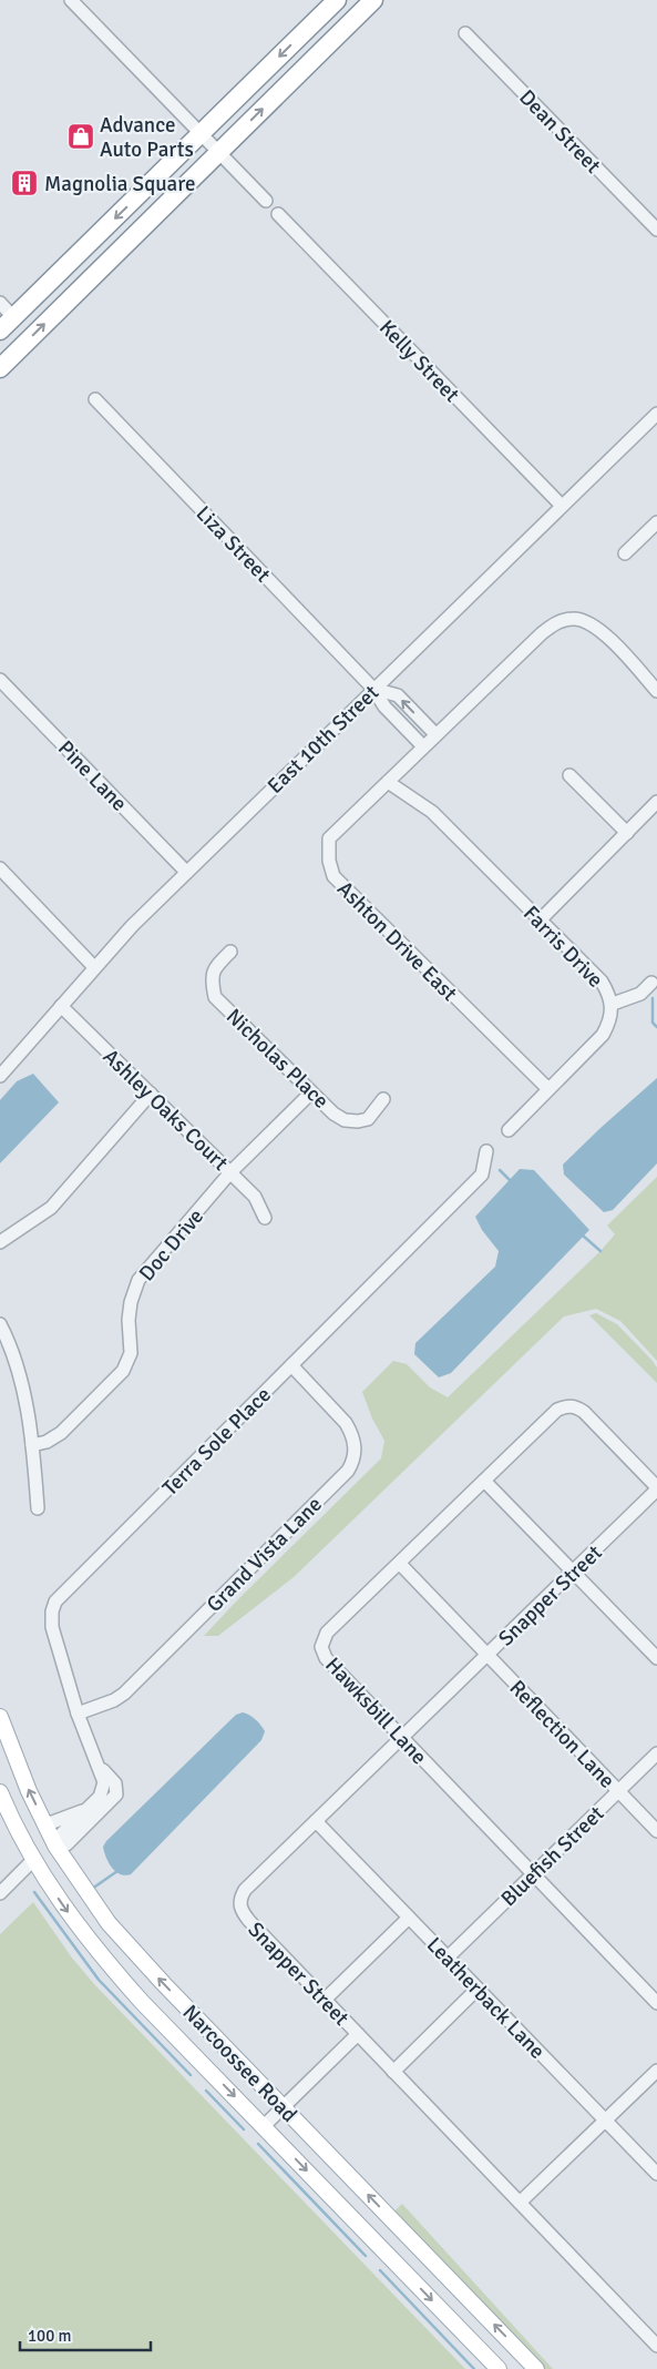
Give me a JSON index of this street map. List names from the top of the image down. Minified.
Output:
{"streets":{"main road":["Narcoossee Road"],"street":["Dean Street","Kelly Street","Liza Street","East 10th Street","Pine Lane","Ashton Drive East","Farris Drive","Nicholas Place","Ashley Oaks Court","Doc Drive","Terra Sole Place","Grand Vista Lane","Snapper Street","Hawksbill Lane","Reflection Lane","Bluefish Street","Leatherback Lane"]},"crossings":[["Kelly Street","East 10th Street"],["Liza Street","East 10th Street"],["Liza Street","Ashton Drive East"],["East 10th Street","Pine Lane"],["East 10th Street","Ashley Oaks Court"],["Ashton Drive East","Farris Drive"],["Nicholas Place","Doc Drive"],["Ashley Oaks Court","Doc Drive"],["Terra Sole Place","Grand Vista Lane"],["Terra Sole Place","Narcoossee Road"],["Snapper Street","Hawksbill Lane"],["Snapper Street","Reflection Lane"],["Snapper Street","Leatherback Lane"],["Hawksbill Lane","Reflection Lane"],["Hawksbill Lane","Bluefish Street"],["Reflection Lane","Bluefish Street"],["Bluefish Street","Leatherback Lane"]],"places":{"shop":["Advance Auto Parts"],"building":["Magnolia Square"]},"scale_bar":"100 m"}
